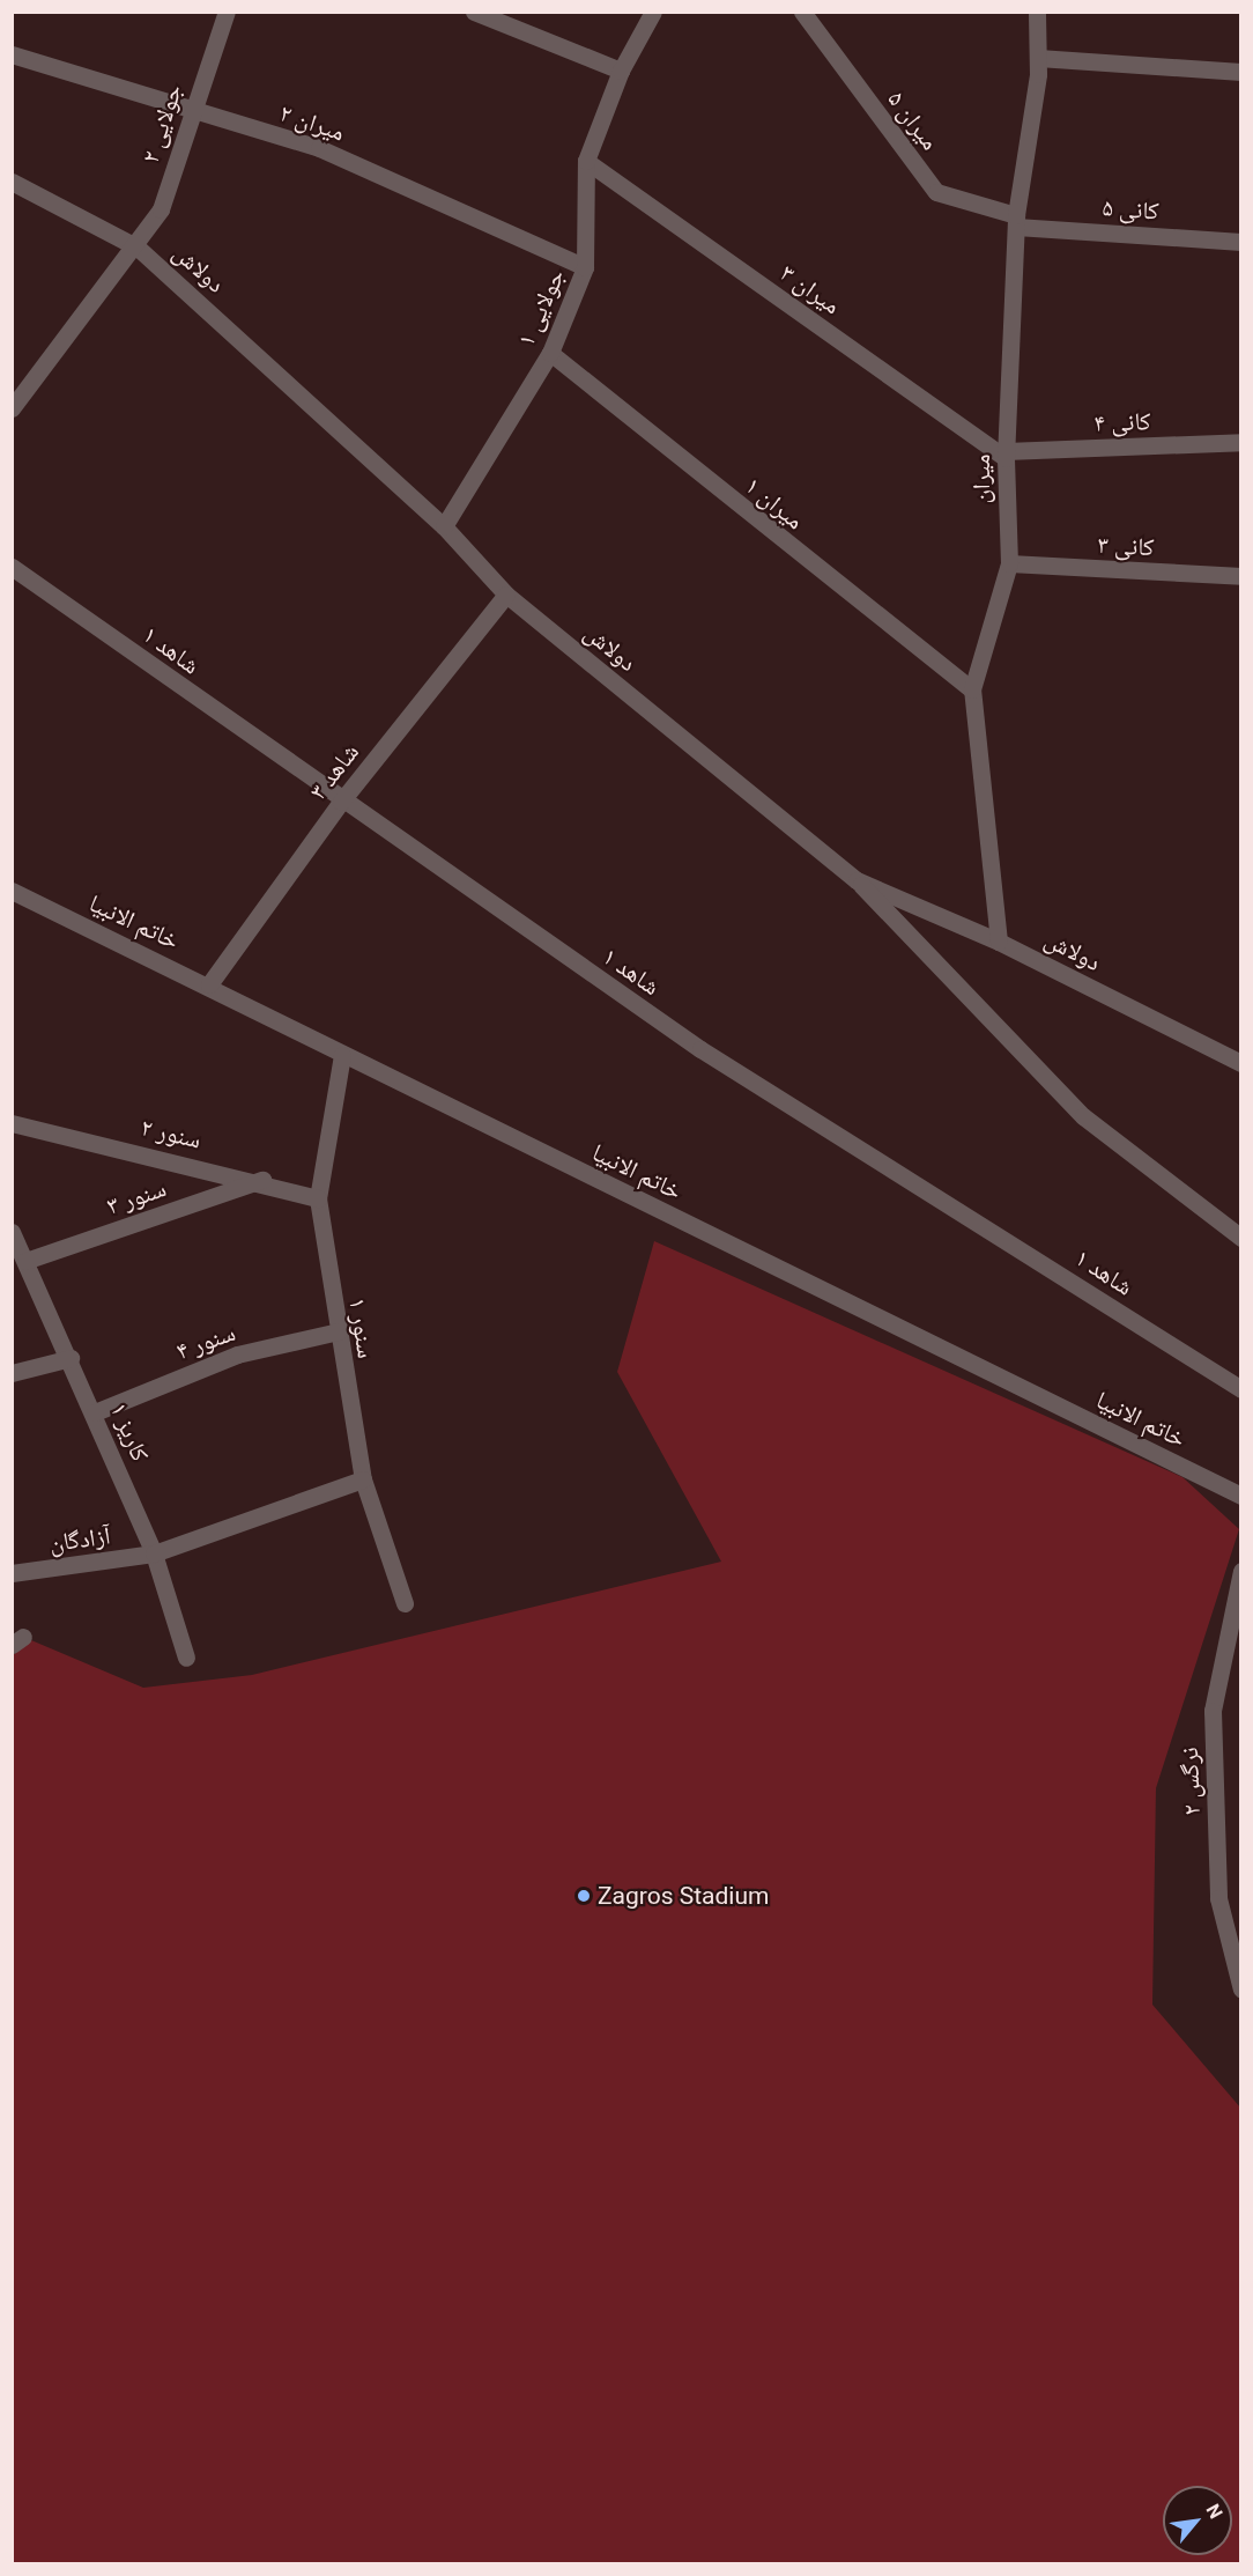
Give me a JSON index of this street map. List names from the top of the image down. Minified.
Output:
{"streets":{"street":["میران ۵","میران ۲","جولایی ۲","کانی ۵","دولاش","میران ۳","جولایی ۱","کانی ۴","میران","میران ۱","کانی ۳","شاهد ۱","شاهد ۳","خاتم الانبیا","سنور ۲","سنور ۳","سنور ۱","سنور ۴","کاریز ۱","آزادگان","نرگس ۲"]},"crossings":[["میران ۵","کانی ۵"],["میران ۵","میران"],["میران ۲","جولایی ۲"],["میران ۲","جولایی ۱"],["جولایی ۲","دولاش"],["کانی ۵","میران"],["دولاش","جولایی ۱"],["دولاش","میران"],["دولاش","شاهد ۳"],["میران ۳","جولایی ۱"],["میران ۳","کانی ۴"],["میران ۳","میران"],["جولایی ۱","میران ۱"],["کانی ۴","میران"],["میران","میران ۱"],["میران","کانی ۳"],["شاهد ۱","شاهد ۳"],["شاهد ۳","خاتم الانبیا"],["خاتم الانبیا","سنور ۱"],["سنور ۲","سنور ۳"],["سنور ۲","سنور ۱"],["سنور ۳","کاریز ۱"],["سنور ۱","سنور ۴"],["سنور ۱","آزادگان"],["سنور ۴","کاریز ۱"],["کاریز ۱","آزادگان"]],"places":["Zagros Stadium"],"north":"top right"}
